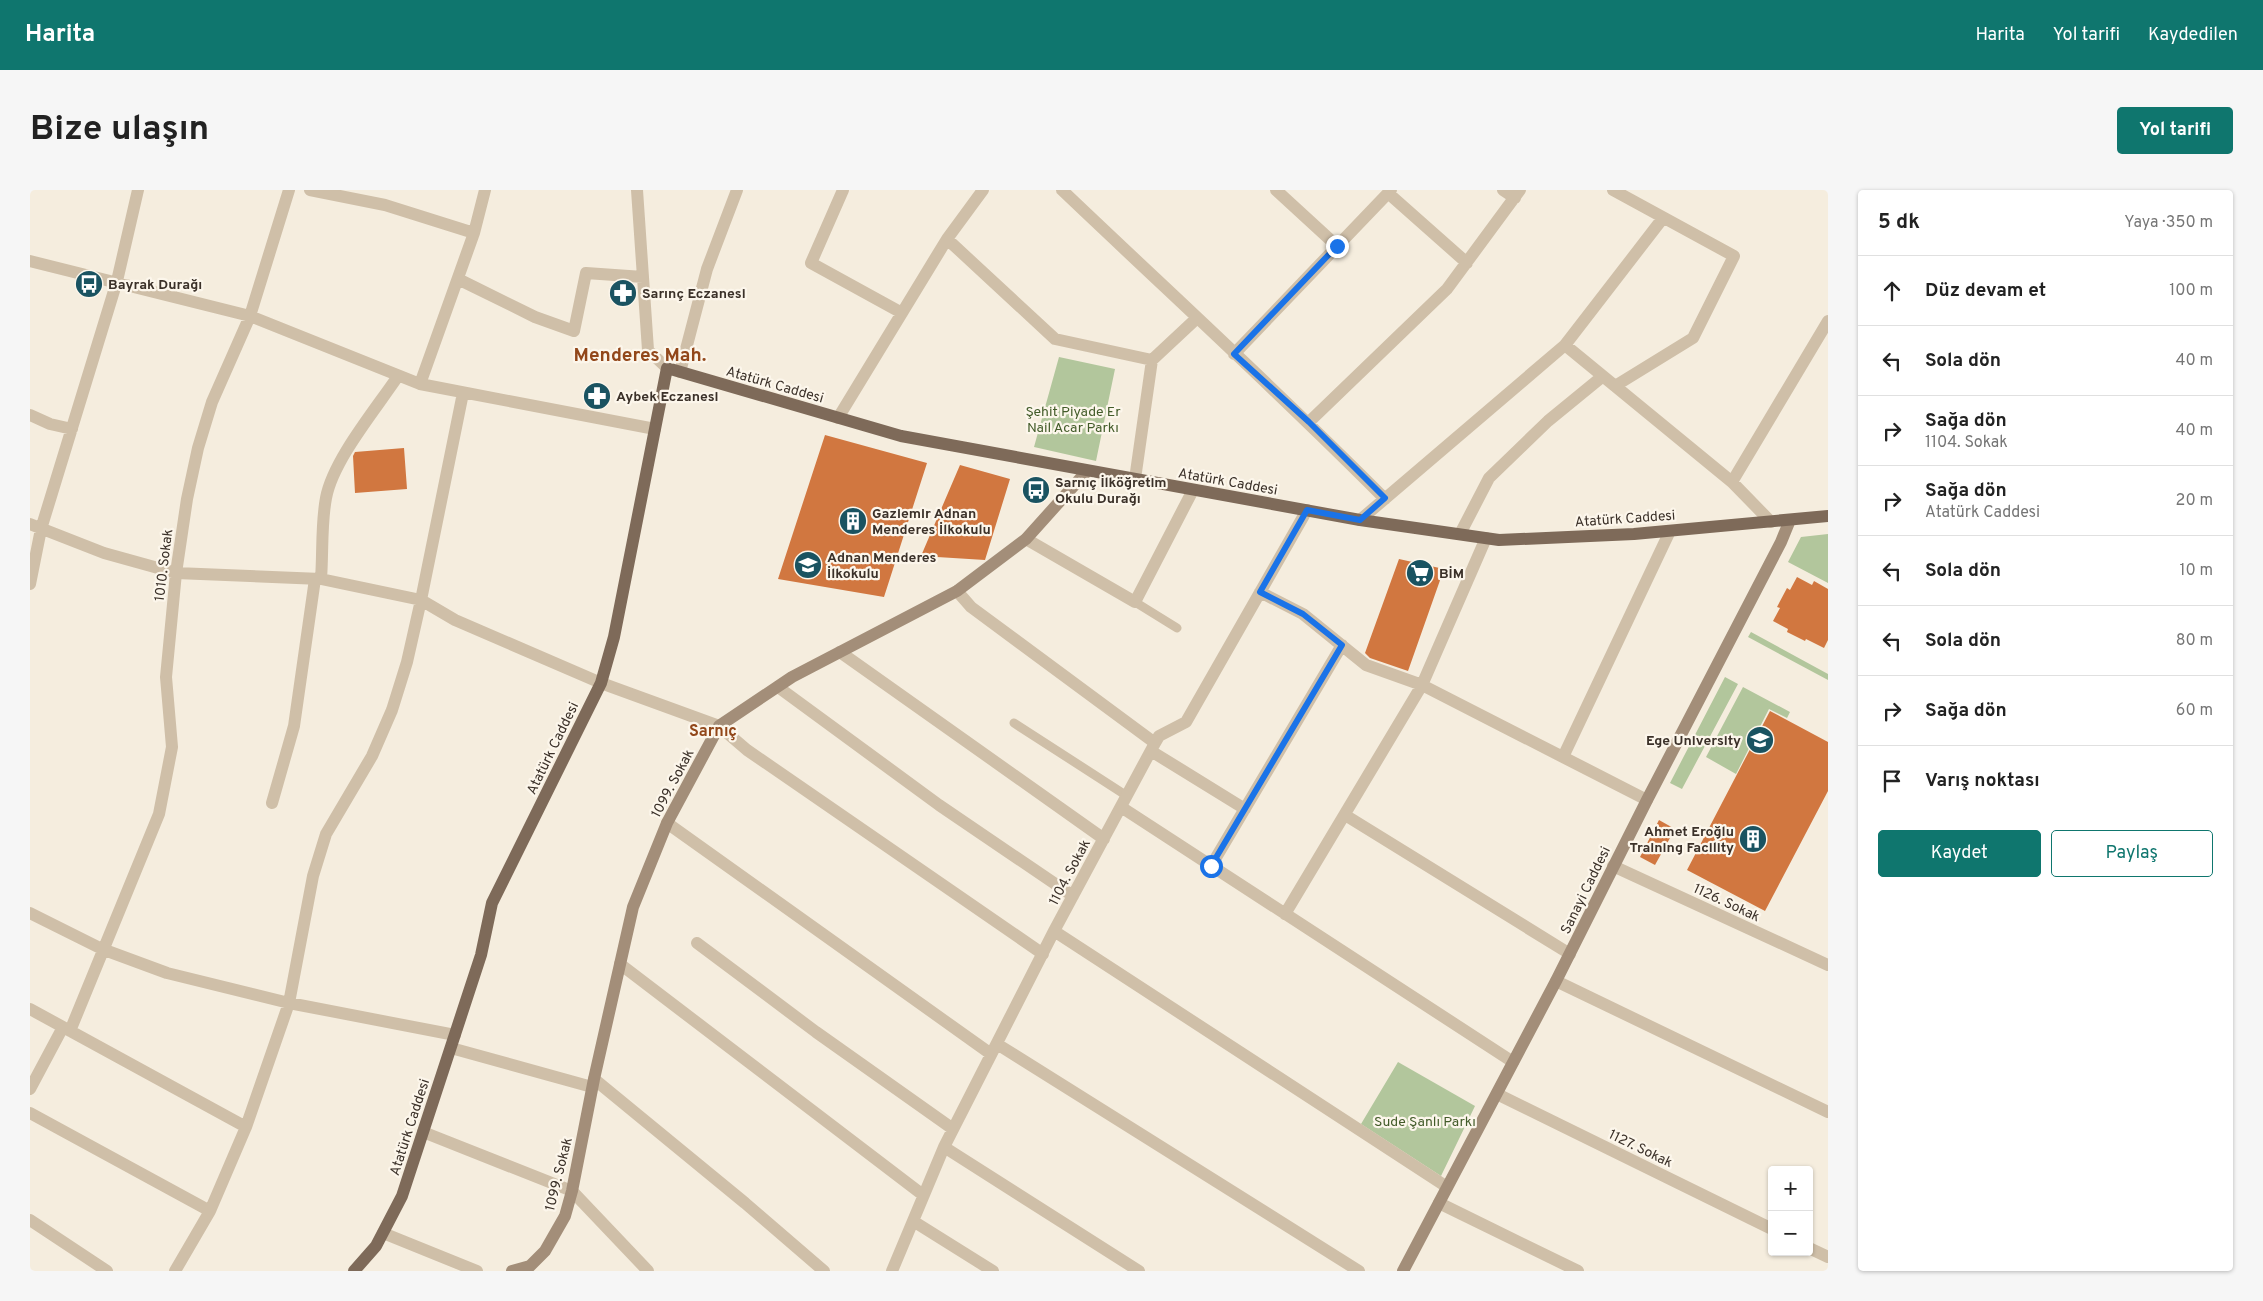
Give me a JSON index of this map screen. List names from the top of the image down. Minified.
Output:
{"streets":{"main road":["Atatürk Caddesi"],"street":["1010. Sokak","1099. Sokak","1104. Sokak","Sanayi Caddesi","1126. Sokak","1127. Sokak"]},"crossings":[["Atatürk Caddesi","1099. Sokak"],["Atatürk Caddesi","1104. Sokak"],["Atatürk Caddesi","Sanayi Caddesi"],["Sanayi Caddesi","1126. Sokak"],["Sanayi Caddesi","1127. Sokak"]],"districts":["Menderes Mah.","Sarnıç"],"parks":["Şehit Piyade Er Nail Acar Parkı","Sude Şanlı Parkı"],"places":{"bus stop":["Bayrak Durağı","Sarnıç İlköğretim Okulu Durağı"],"pharmacy":["Sarınç Eczanesi","Aybek Eczanesi"],"building":["Gaziemir Adnan Menderes İlkokulu","Ahmet Eroğlu Training Facility"],"school or university":["Adnan Menderes İlkokulu","Ege University"],"supermarket":["BİM"]},"page":{"header":"Harita","nav":["Harita","Yol tarifi","Kaydedilen"],"buttons":["Yol tarifi",["Kaydet","Paylaş"]],"title":"Bize ulaşın","heading":["5 dk","Yaya · 350 m"],"list":[["Düz devam et","100 m"],["Sola dön","40 m"],["Sağa dön","1104. Sokak","40 m"],["Sağa dön","Atatürk Caddesi","20 m"],["Sola dön","10 m"],["Sola dön","80 m"],["Sağa dön","60 m"],"Varış noktası"],"map_buttons":["+","−"]}}
